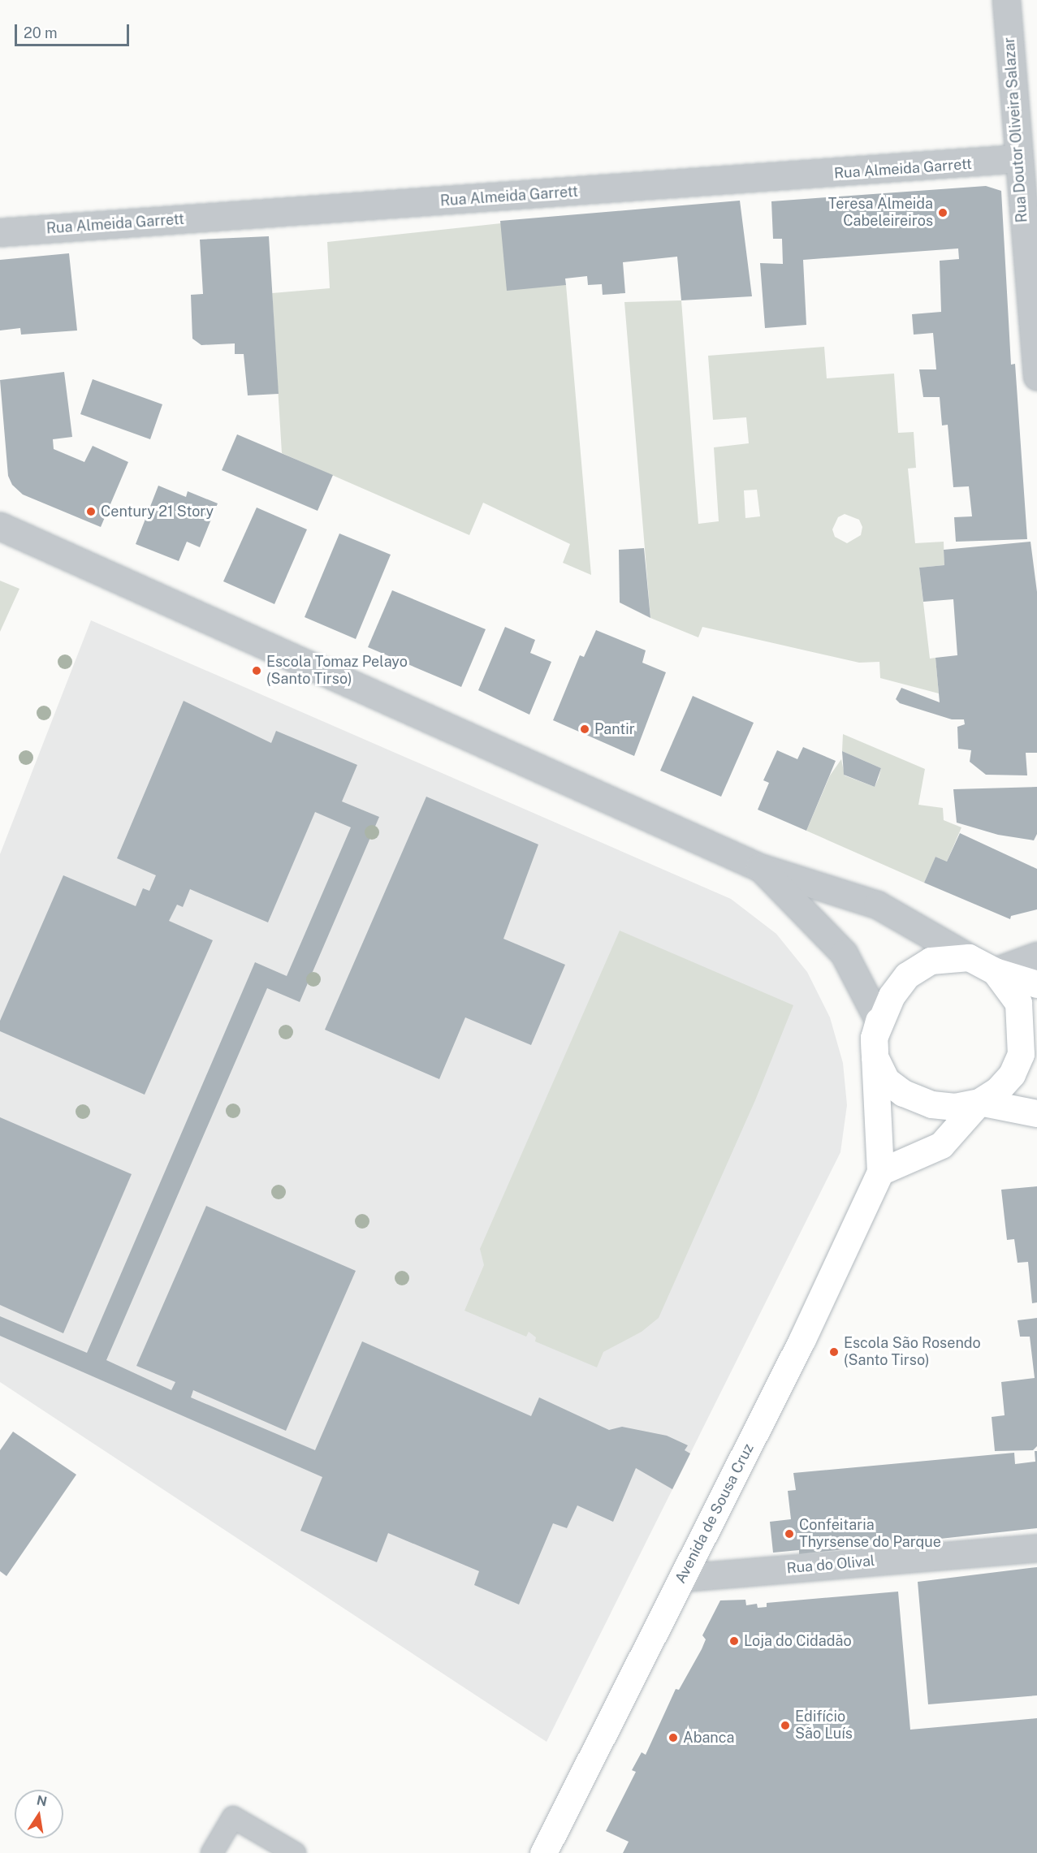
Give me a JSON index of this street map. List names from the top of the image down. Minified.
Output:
{"streets":{"main road":["Avenida de Sousa Cruz"],"street":["Rua Doutor Oliveira Salazar","Rua Almeida Garrett","Rua do Olival"]},"crossings":[["Rua Doutor Oliveira Salazar","Rua Almeida Garrett"],["Avenida de Sousa Cruz","Rua do Olival"]],"places":["Teresa Almeida Cabeleireiros","Century 21 Story","Escola Tomaz Pelayo (Santo Tirso)","Pantir","Escola São Rosendo (Santo Tirso)","Confeitaria Thyrsense do Parque","Loja do Cidadão","Edifício São Luís","Abanca"],"scale_bar":"20 m","north":"top"}
